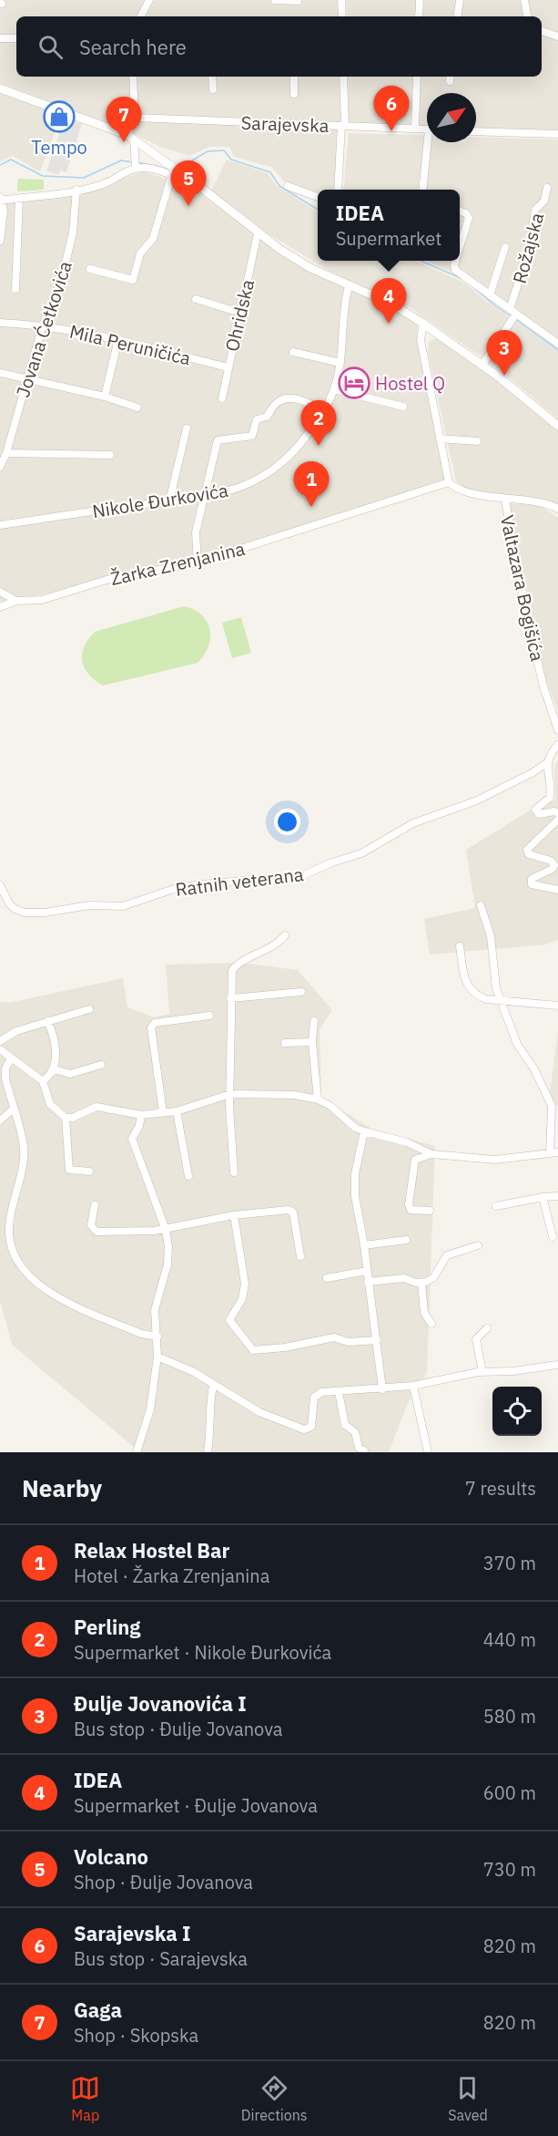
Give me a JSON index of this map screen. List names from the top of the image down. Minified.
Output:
{"streets":{"street":["Sarajevska","Rožajska","Ohridska","Jovana Ćetkovića","Mila Peruničića","Nikole Đurkovića","Žarka Zrenjanina","Valtazara Bogišića","Ratnih veterana"]},"crossings":[["Ohridska","Mila Peruničića"],["Jovana Ćetkovića","Mila Peruničića"],["Žarka Zrenjanina","Valtazara Bogišića"]],"places":{"shop":["Tempo"],"hotel":["Hostel Q"]},"north":"top right","page":{"search":"Search here","pins":["6","7","5","4","3","2","1"],"popup":["IDEA","Supermarket"],"heading":["Nearby","7 results"],"list":[{"mark":"1","name":"Relax Hostel Bar","note":"Hotel · Žarka Zrenjanina","value":"370 m"},{"mark":"2","name":"Perling","note":"Supermarket · Nikole Đurkovića","value":"440 m"},{"mark":"3","name":"Đulje Jovanovića I","note":"Bus stop · Đulje Jovanova","value":"580 m"},{"mark":"4","name":"IDEA","note":"Supermarket · Đulje Jovanova","value":"600 m"},{"mark":"5","name":"Volcano","note":"Shop · Đulje Jovanova","value":"730 m"},{"mark":"6","name":"Sarajevska I","note":"Bus stop · Sarajevska","value":"820 m"},{"mark":"7","name":"Gaga","note":"Shop · Skopska","value":"820 m"}],"nav":["Map","Directions","Saved"]}}
